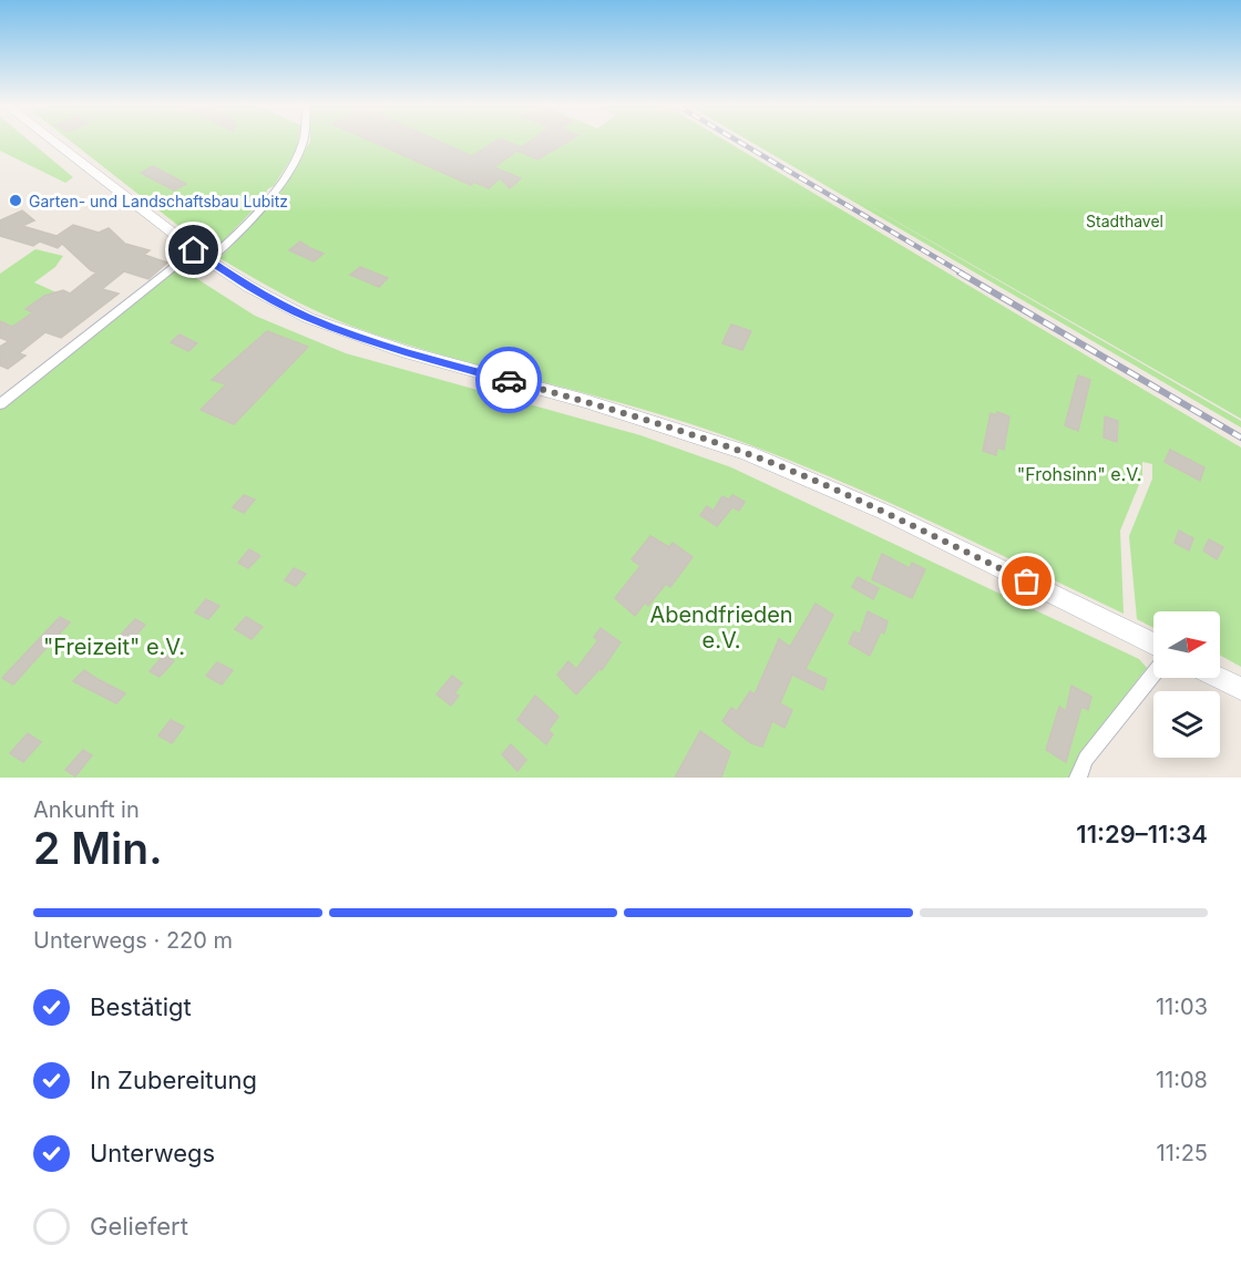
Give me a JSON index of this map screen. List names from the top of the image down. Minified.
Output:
{"parks":["Stadthavel","\"Frohsinn\" e.V.","Abendfrieden e.V.","\"Freizeit\" e.V."],"places":["Garten- und Landschaftsbau Lubitz"],"north":"right","page":{"heading":["2 Min.","Ankunft in","11:29–11:34"],"bar":"Unterwegs · 220 m","list":[["Bestätigt","11:03"],["In Zubereitung","11:08"],["Unterwegs","11:25"],"Geliefert"]}}
